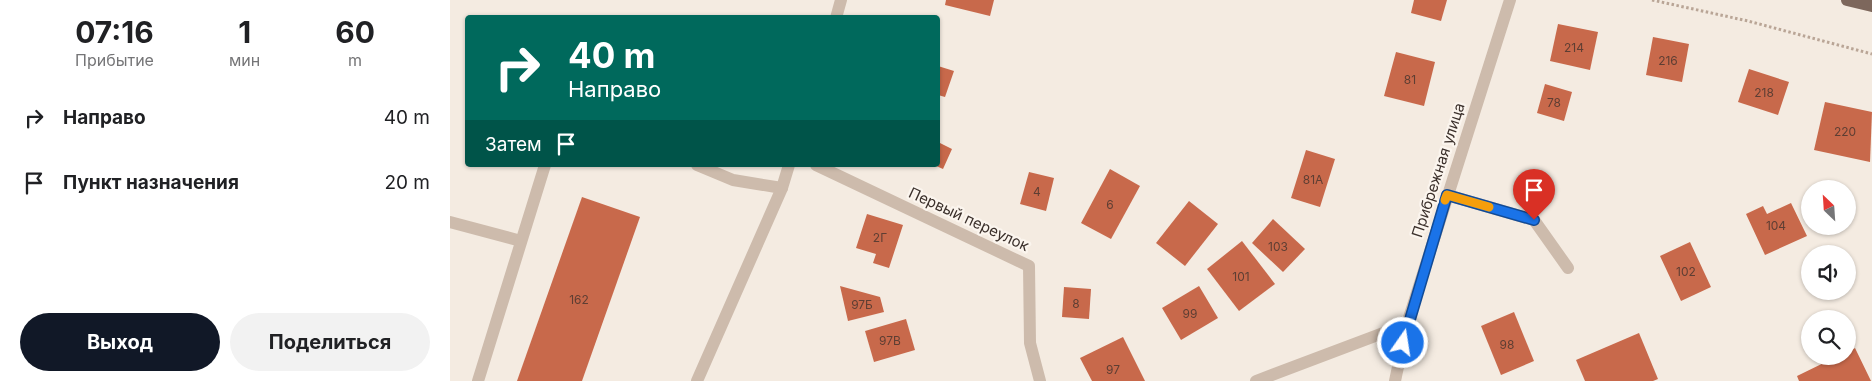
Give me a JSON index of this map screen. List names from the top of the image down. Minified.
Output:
{"streets":{"street":["Прибрежная улица","Первый переулок"]},"house_numbers":["214","216","81","218","78","220","81А","4","6","104","2Г","103","102","101","162","8","97Б","99","97В","98","97"],"north":"top left","page":{"eta":["07:16","Прибытие","1","мин","60","m"],"turn":["40 m","Направо"],"list":[{"name":"Направо","value":"40 m"},{"name":"Пункт назначения","value":"20 m"}],"then":"Затем","buttons":["Выход","Поделиться"]}}
